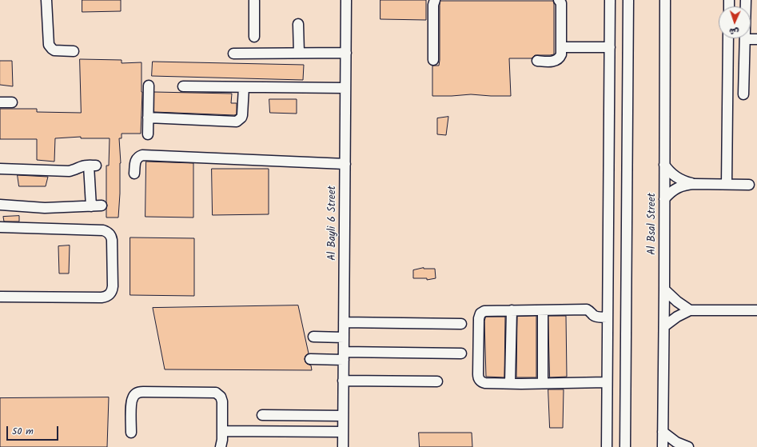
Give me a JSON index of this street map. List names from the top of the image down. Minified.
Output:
{"streets":{"street":["Al Bayli 6 Street","Al Bsal Street"]},"scale_bar":"50 m","north":"bottom"}
